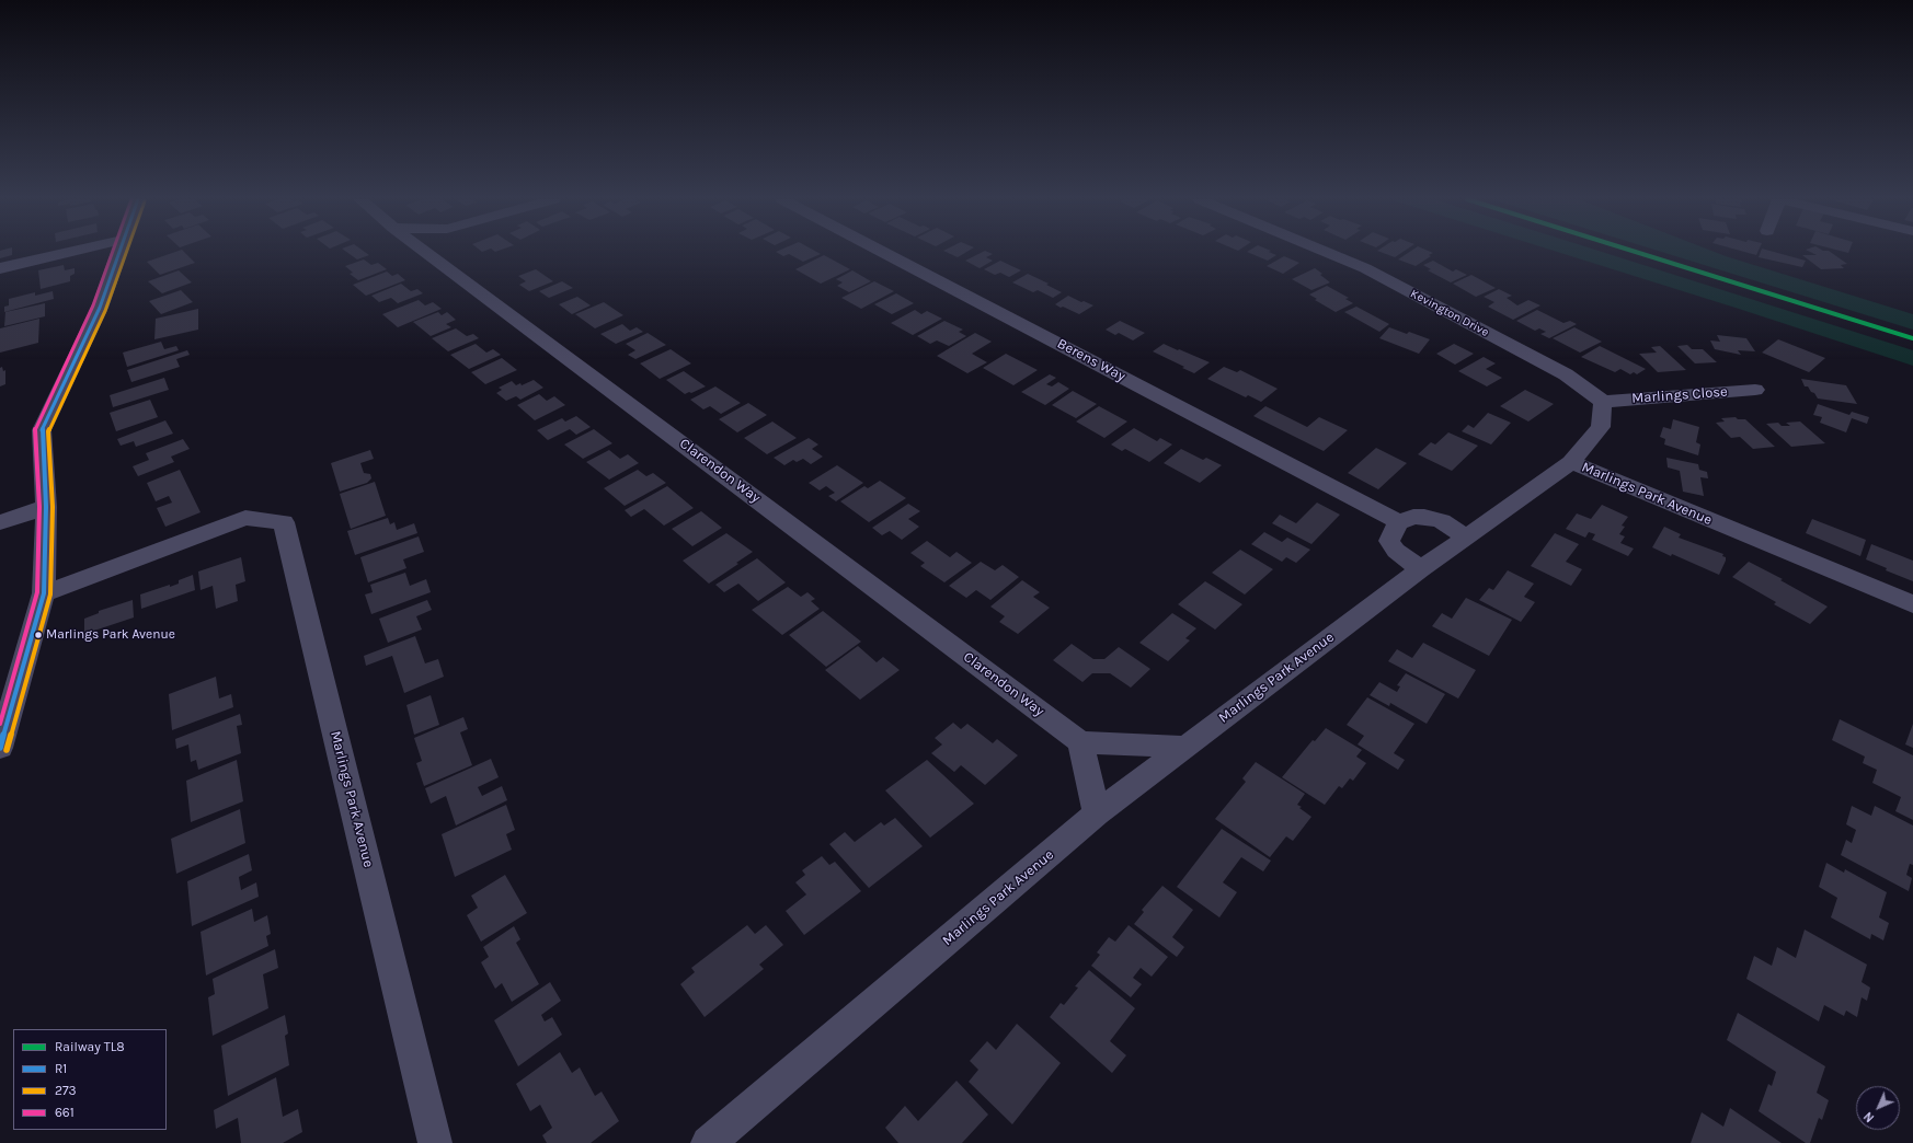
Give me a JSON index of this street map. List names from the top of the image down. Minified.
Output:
{"streets":{"street":["Kevington Drive","Berens Way","Marlings Close","Clarendon Way","Marlings Park Avenue"]},"crossings":[["Kevington Drive","Marlings Close"]],"places":["Marlings Park Avenue"],"lines":["rail line TL8","transit line R1","transit line 273","transit line 661"],"legend":["Railway TL8","R1","273","661"],"north":"bottom left"}
